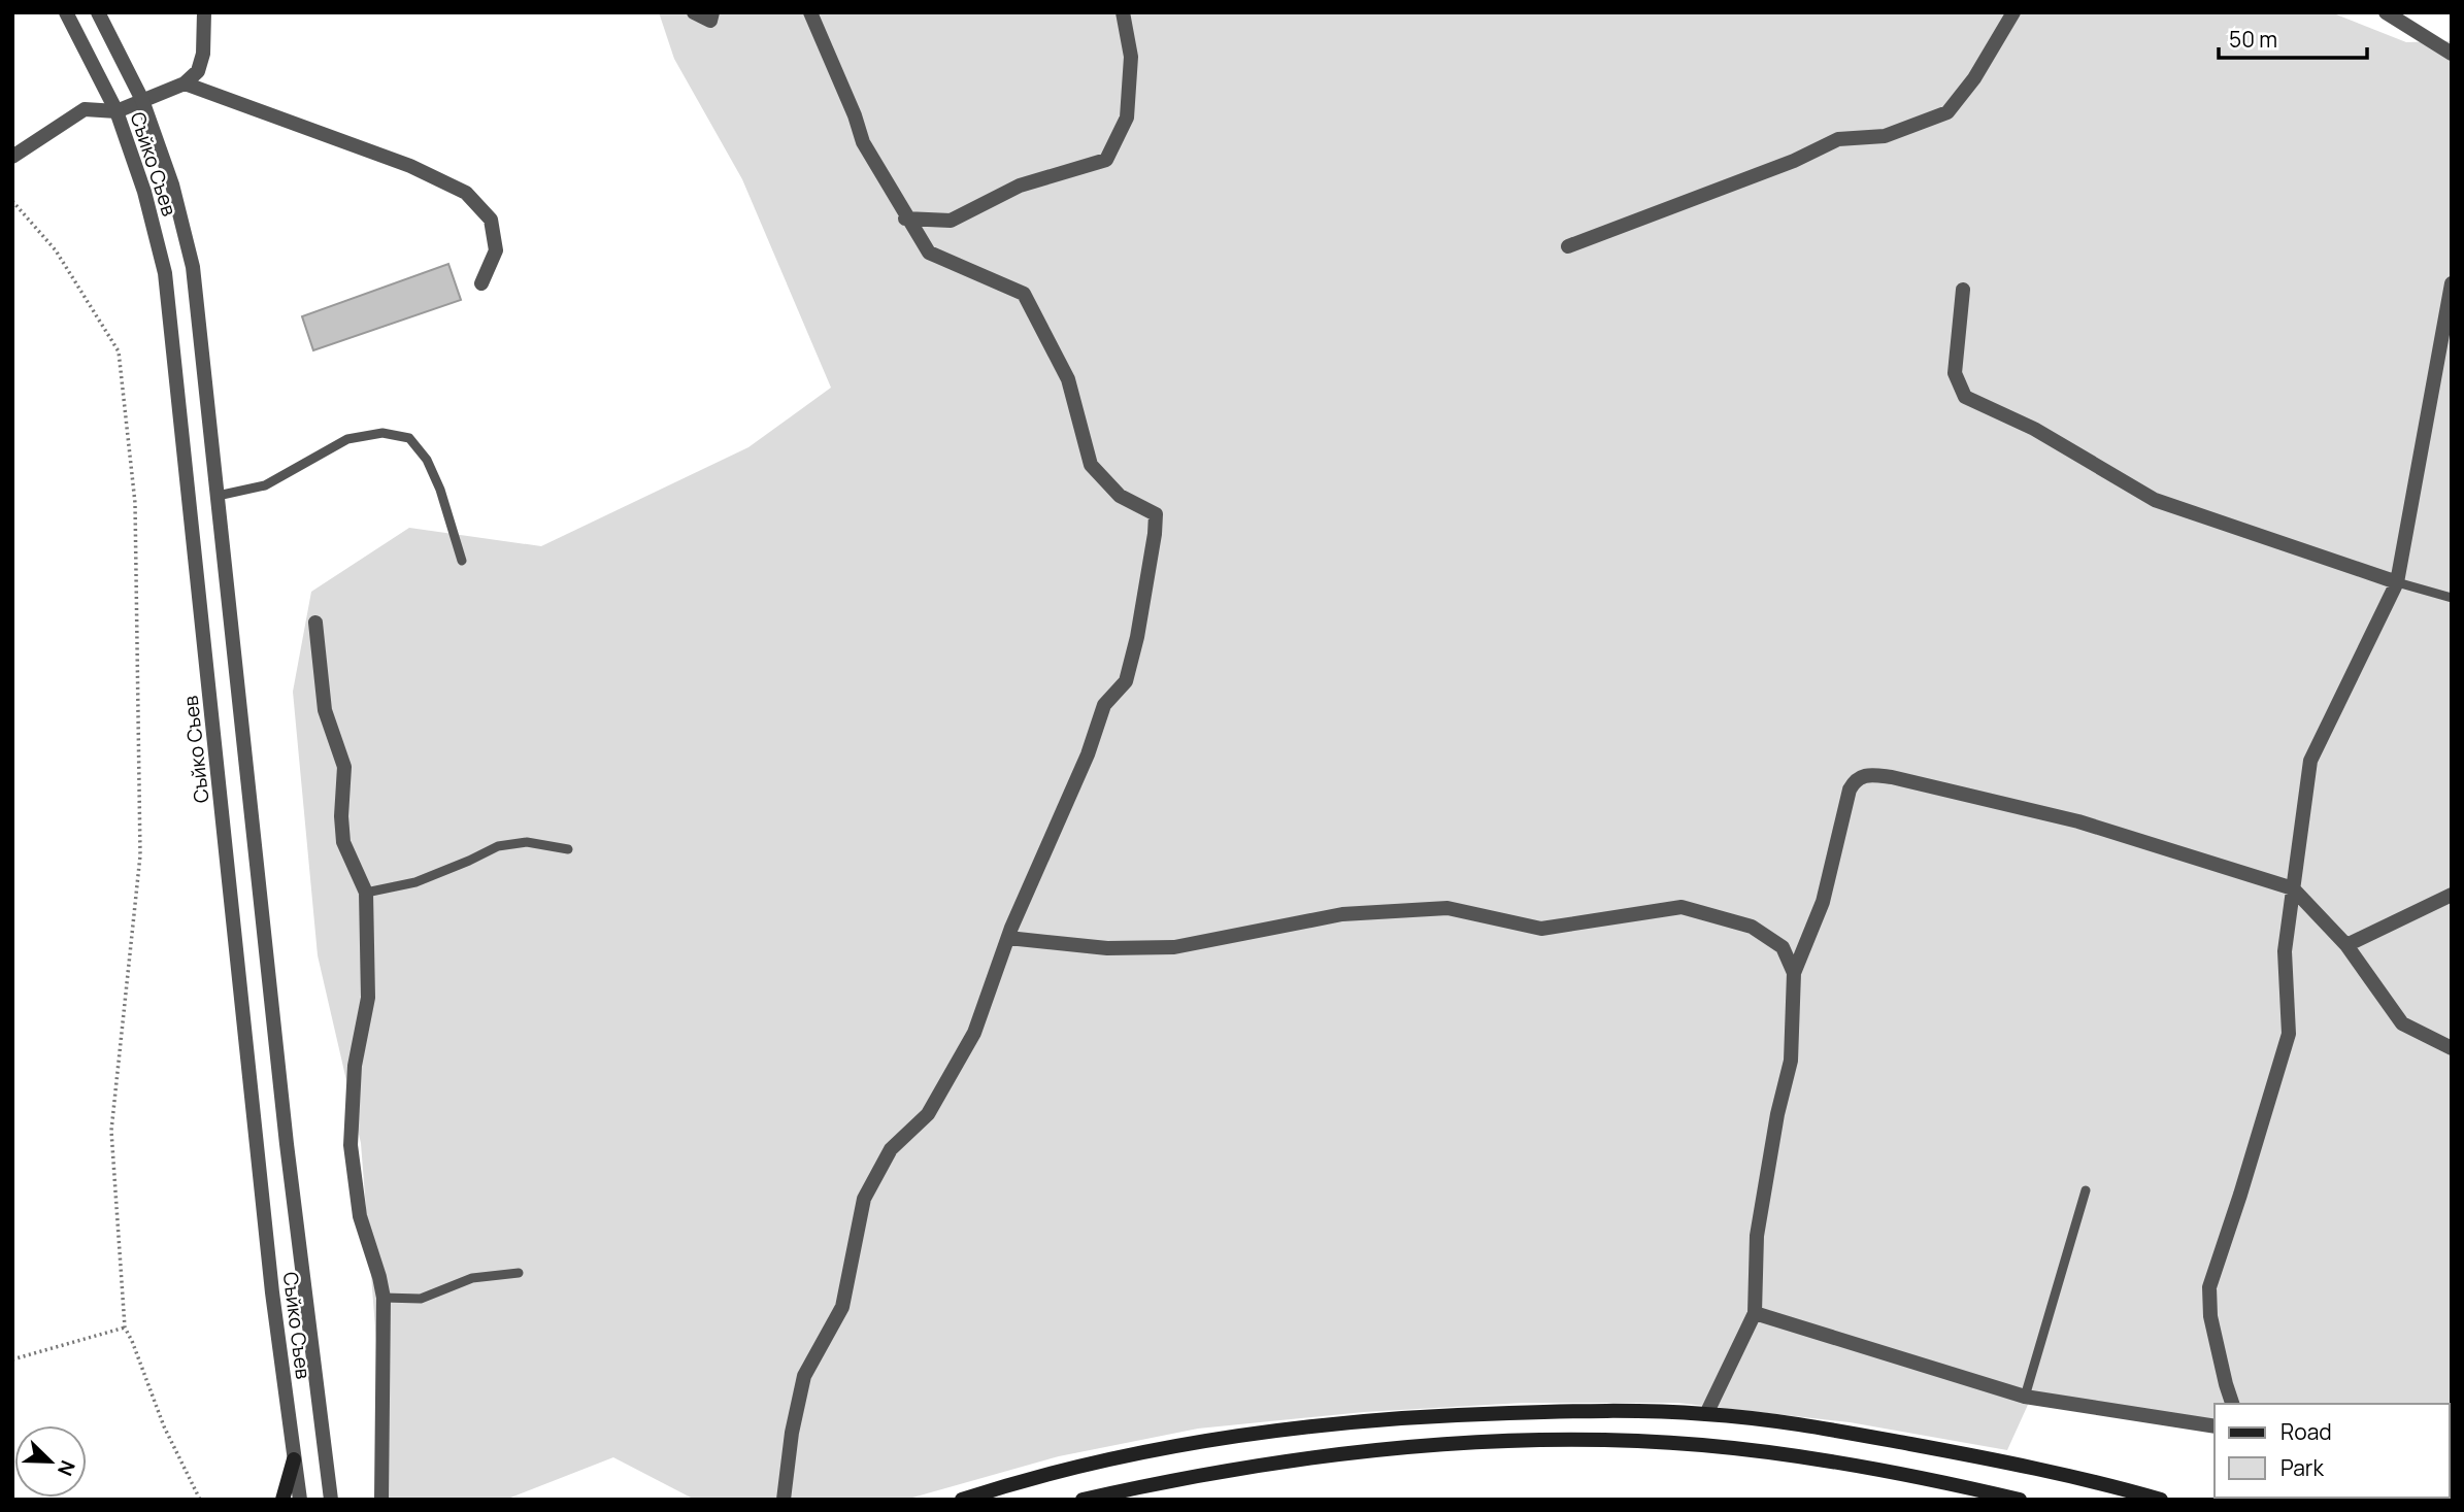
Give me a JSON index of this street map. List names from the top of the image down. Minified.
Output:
{"streets":{"street":["Съйко Съев"]},"legend":["Road","Park"],"scale_bar":"50 m","north":"bottom right"}
